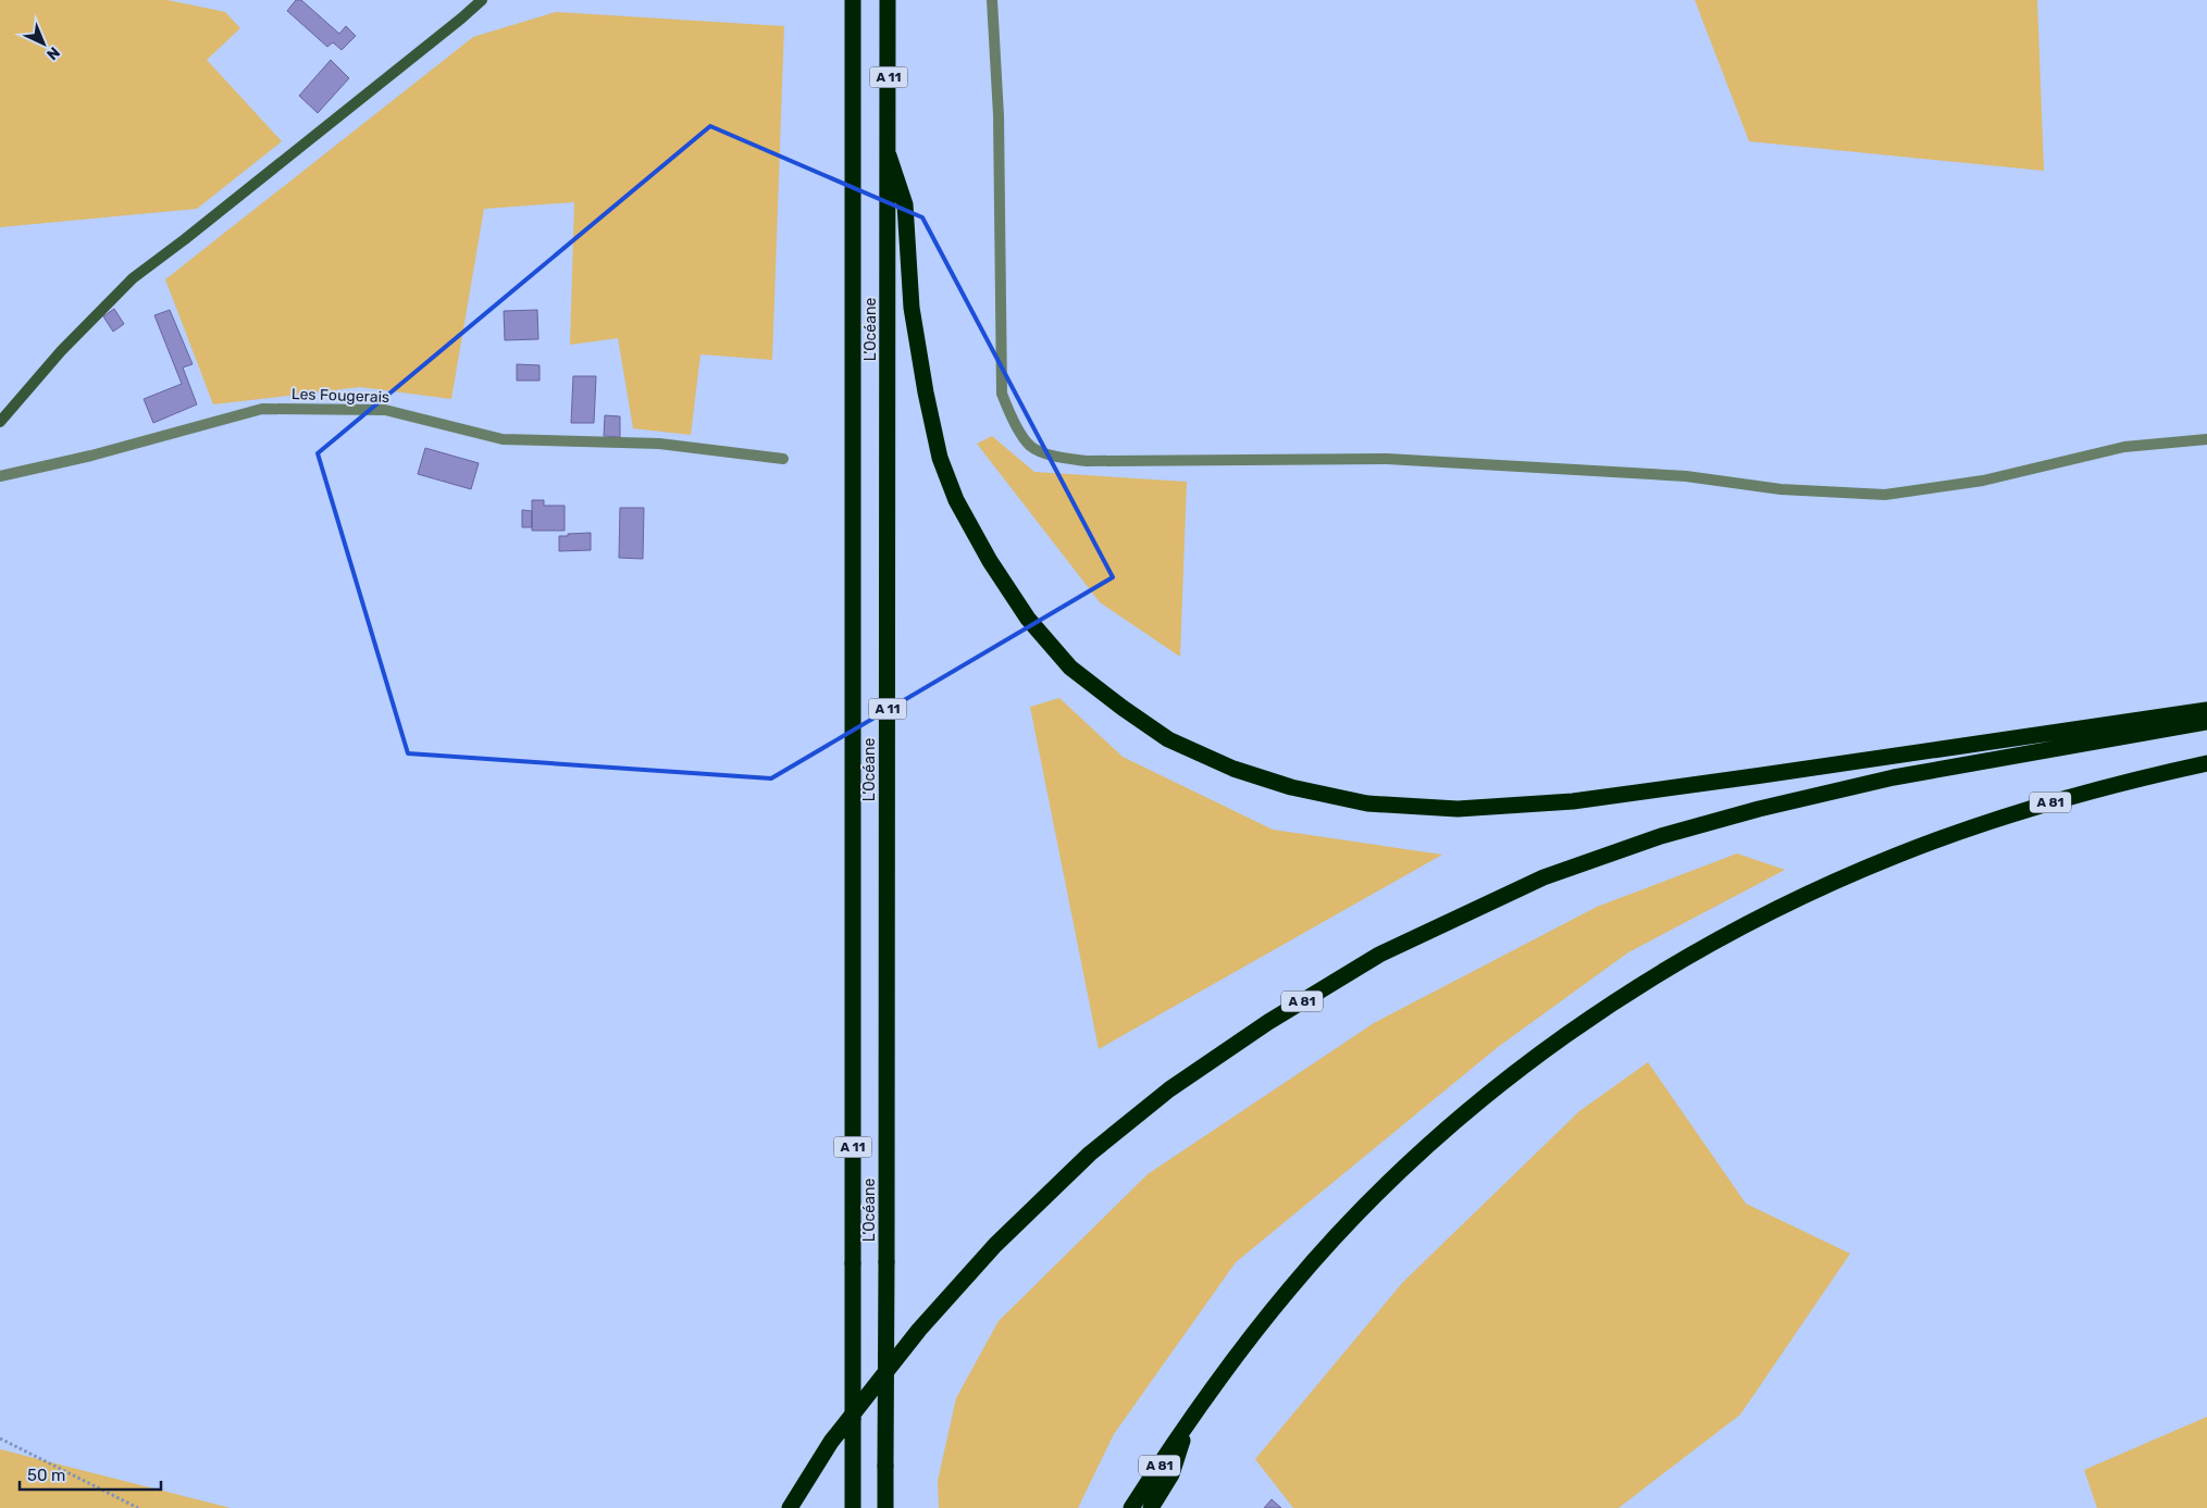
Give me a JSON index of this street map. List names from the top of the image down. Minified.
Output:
{"streets":{"highway":["A 11","L’Océane","A 81"],"street":["Les Fougerais"]},"scale_bar":"50 m","north":"bottom right"}
